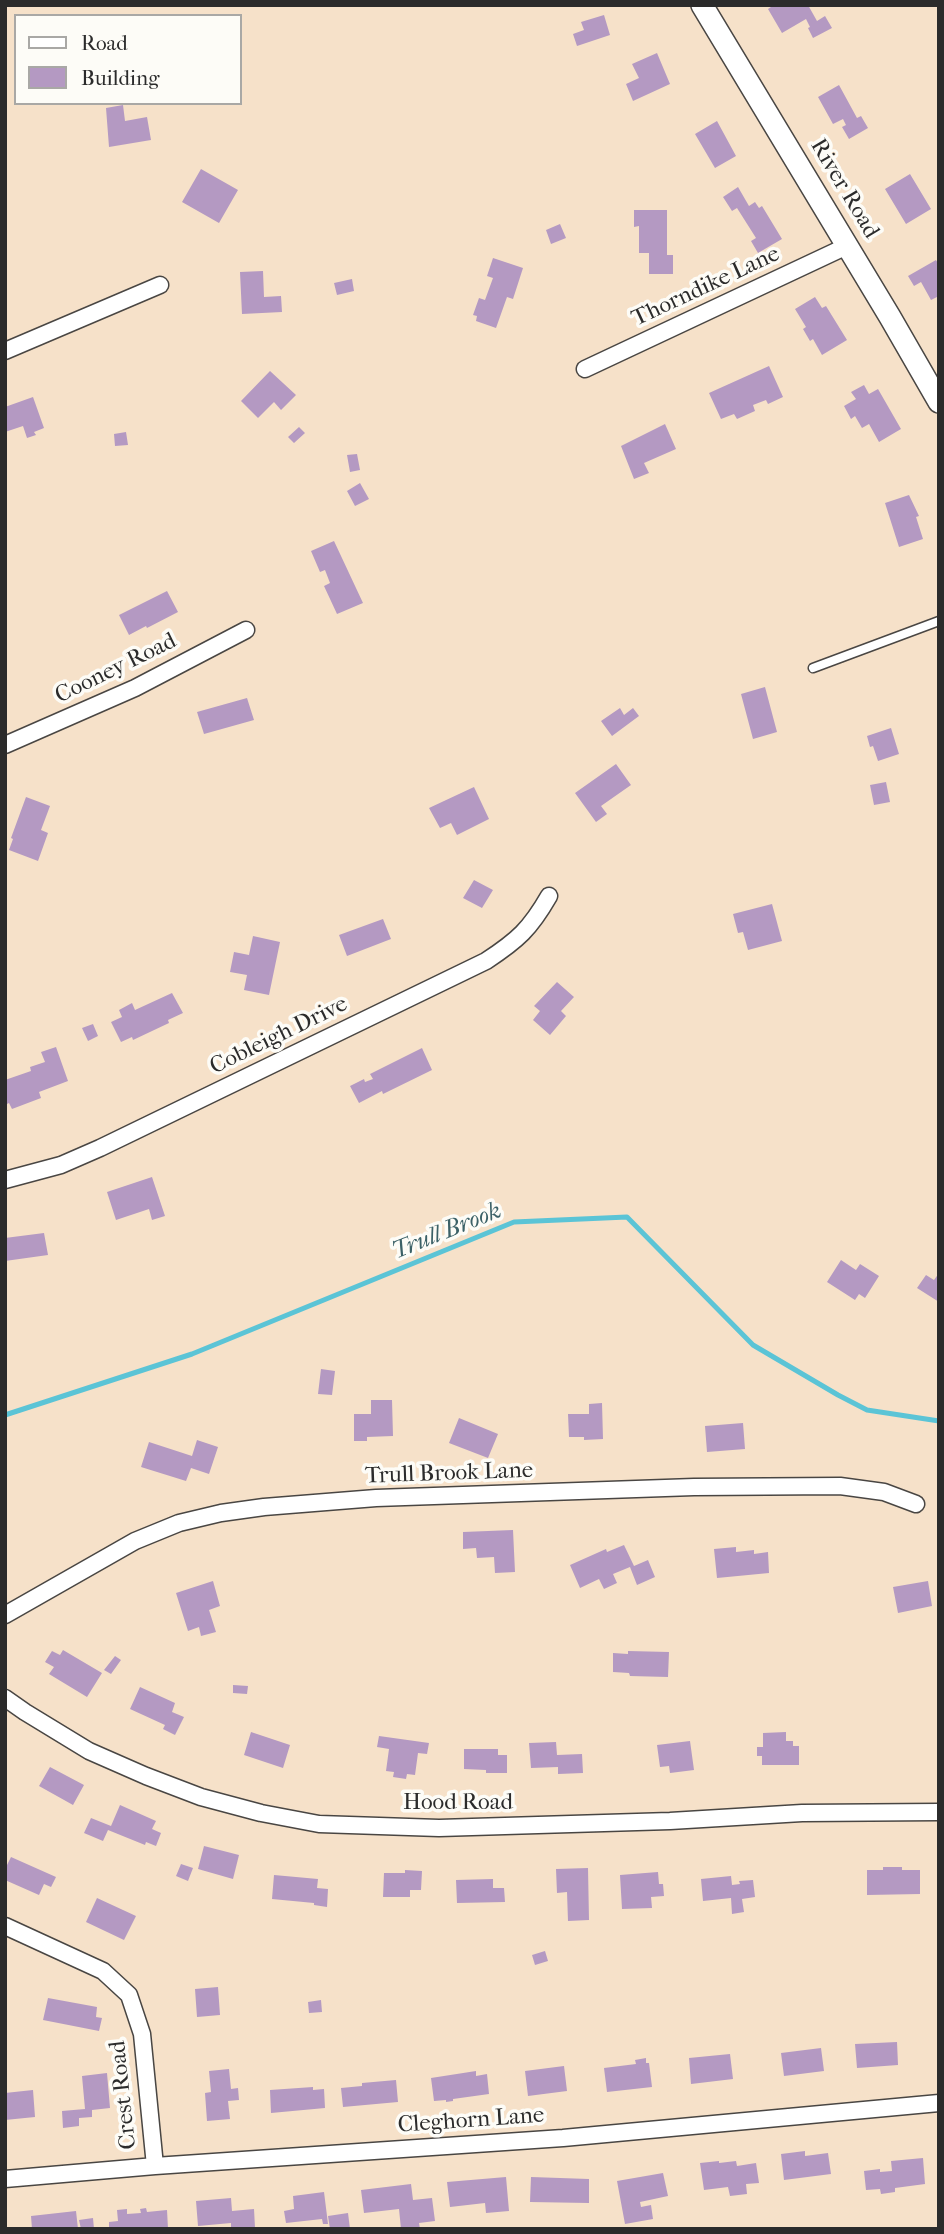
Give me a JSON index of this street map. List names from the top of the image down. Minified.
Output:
{"streets":{"main road":["River Road"],"street":["Thorndike Lane","Cooney Road","Cobleigh Drive","Trull Brook Lane","Hood Road","Crest Road","Cleghorn Lane"]},"crossings":[["River Road","Thorndike Lane"],["Crest Road","Cleghorn Lane"]],"water":["Trull Brook"],"legend":["Road","Building"]}
